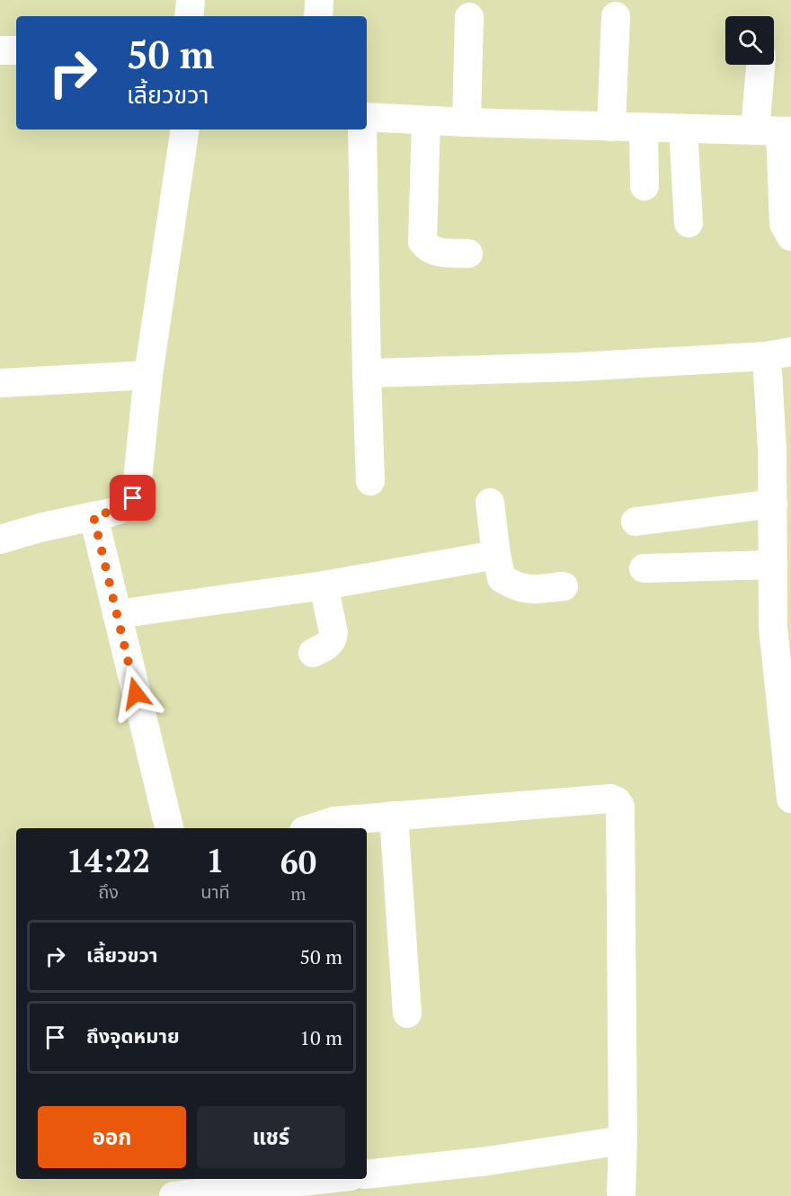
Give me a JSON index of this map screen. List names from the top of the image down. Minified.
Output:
{"page":{"turn":["50 m","เลี้ยวขวา"],"eta":["14:22","ถึง","1","นาที","60","m"],"list":[{"name":"เลี้ยวขวา","value":"50 m"},{"name":"ถึงจุดหมาย","value":"10 m"}],"buttons":["ออก","แชร์"]}}
